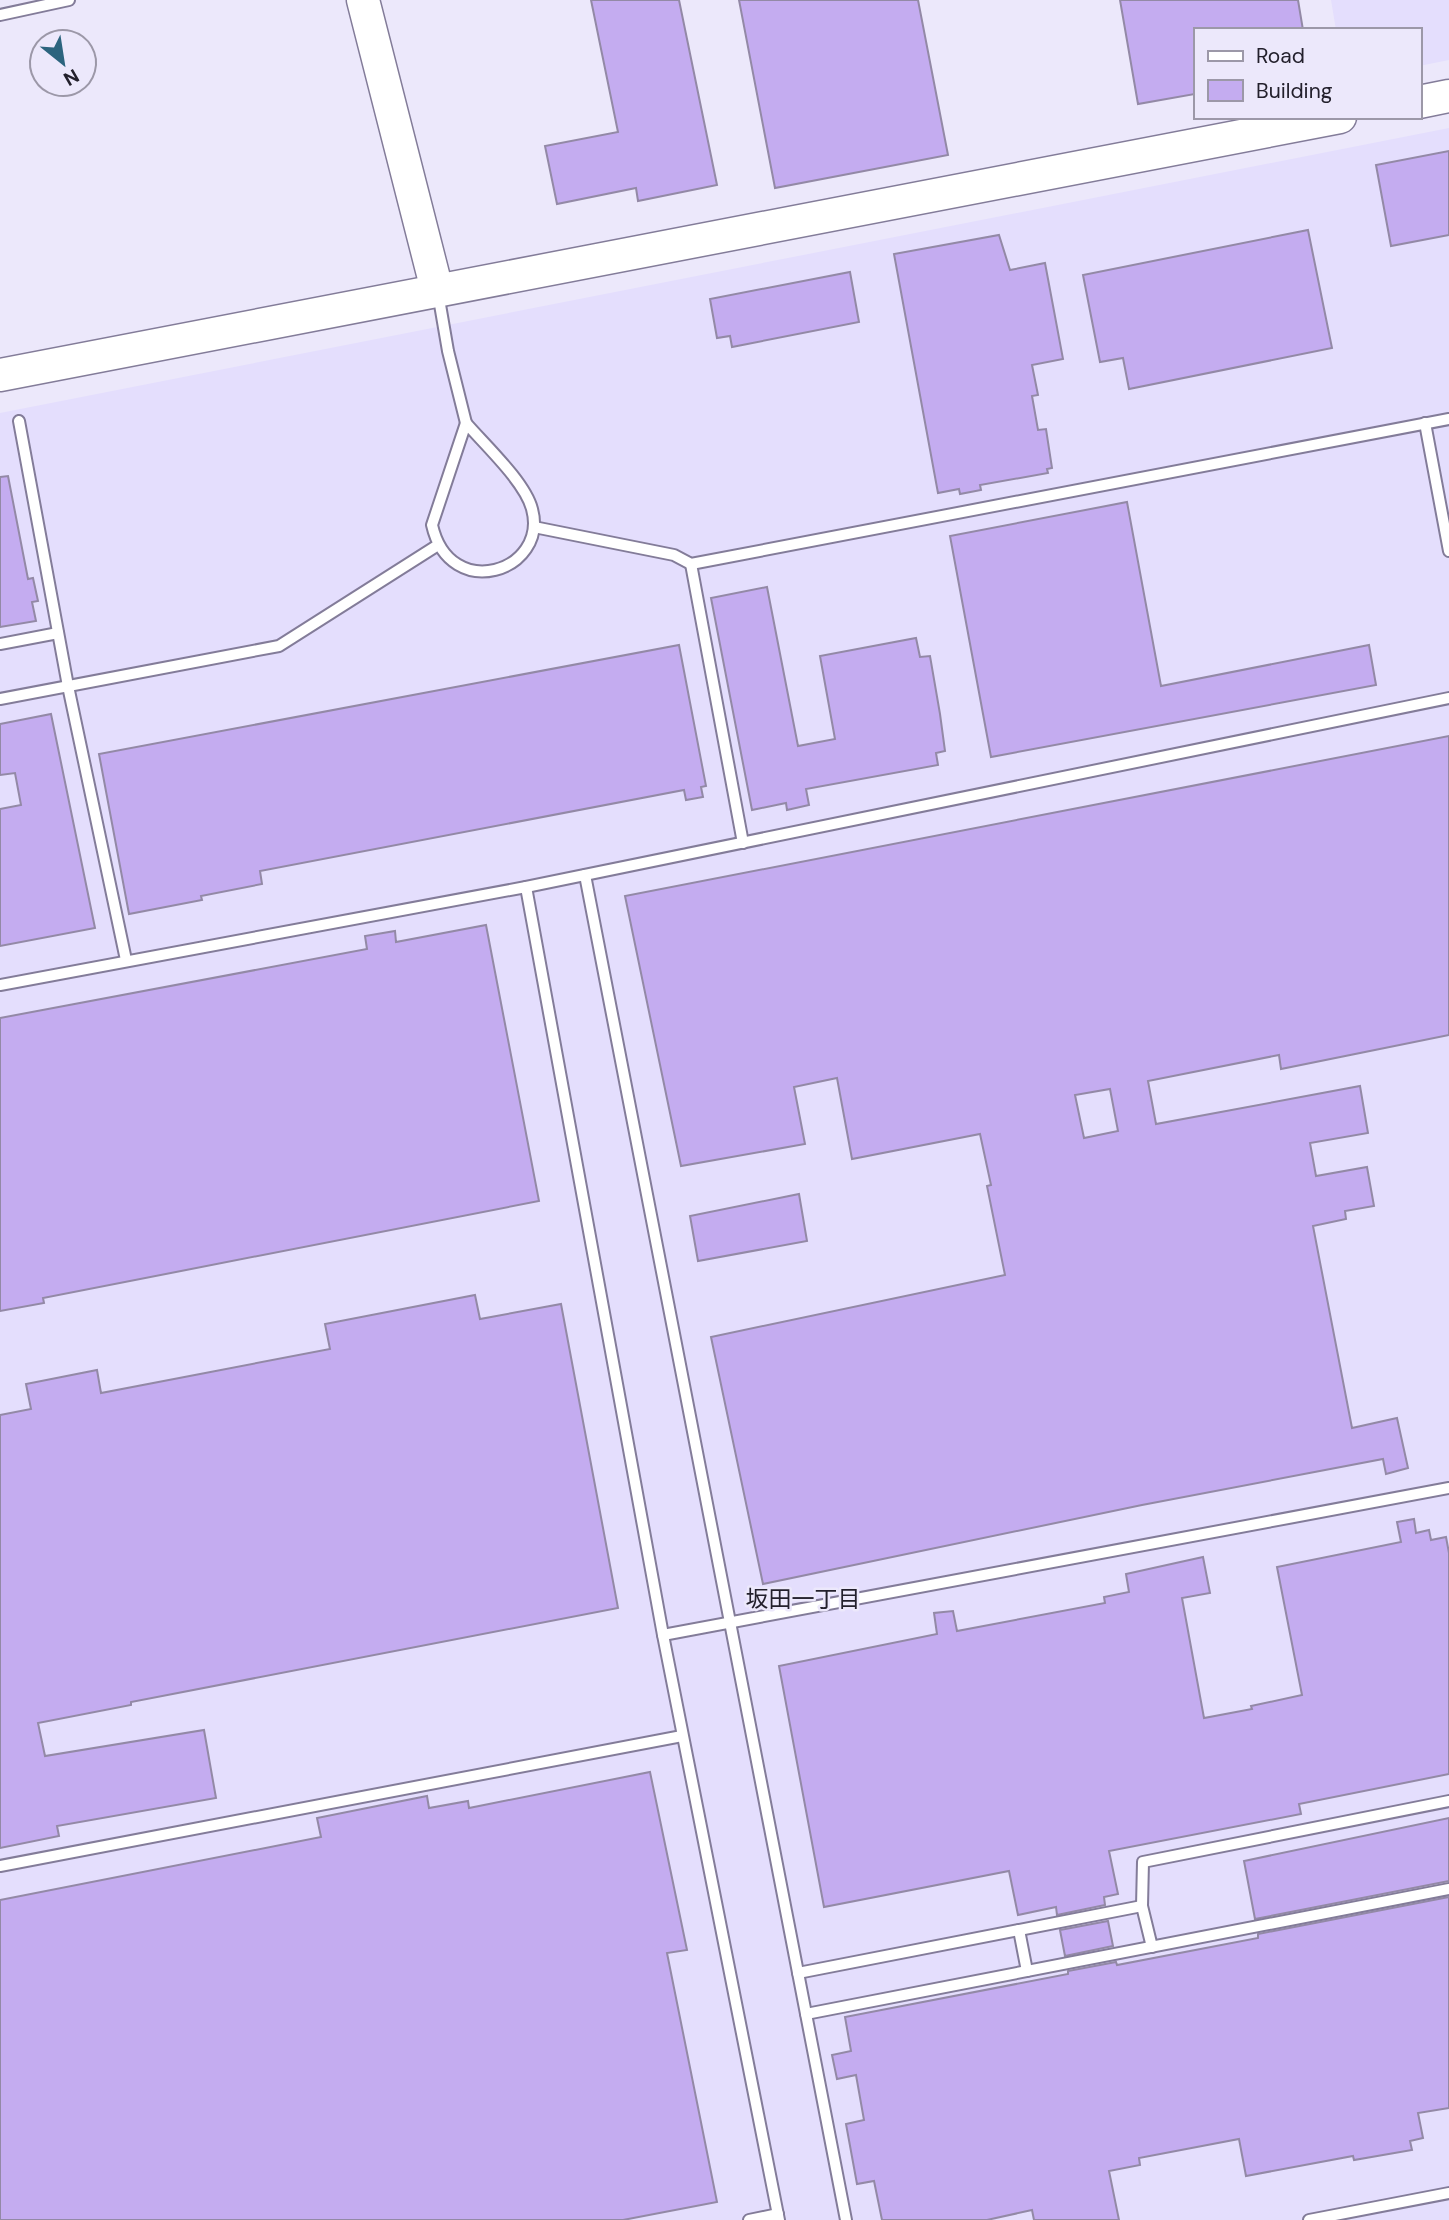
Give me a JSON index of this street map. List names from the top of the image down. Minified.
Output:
{"districts":["坂田一丁目"],"legend":["Road","Building"],"north":"bottom right"}
